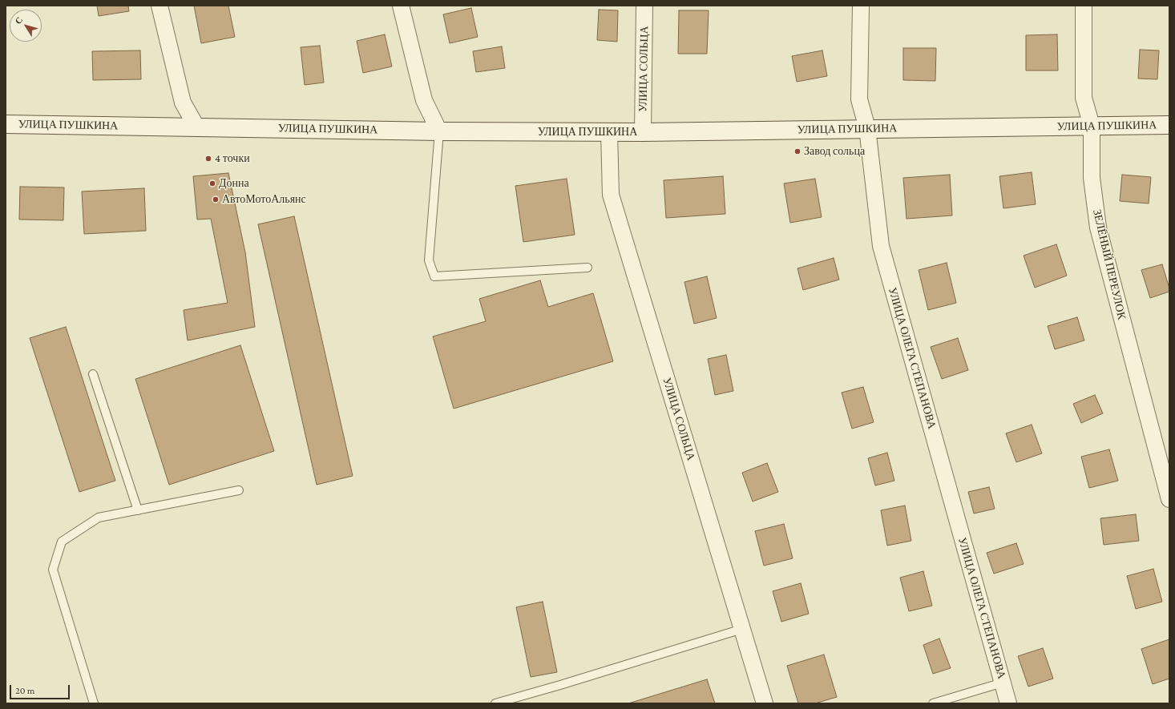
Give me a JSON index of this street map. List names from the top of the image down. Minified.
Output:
{"streets":{"street":["УЛИЦА СОЛЬЦА","УЛИЦА ПУШКИНА","ЗЕЛЁНЫЙ ПЕРЕУЛОК","УЛИЦА ОЛЕГА СТЕПАНОВА"]},"crossings":[["УЛИЦА СОЛЬЦА","УЛИЦА ПУШКИНА"],["УЛИЦА ПУШКИНА","ЗЕЛЁНЫЙ ПЕРЕУЛОК"],["УЛИЦА ПУШКИНА","УЛИЦА ОЛЕГА СТЕПАНОВА"]],"places":["Завод сольца","4 точки","Донна","АвтоМотоАльянс"],"scale_bar":"20 m","north":"top left"}
